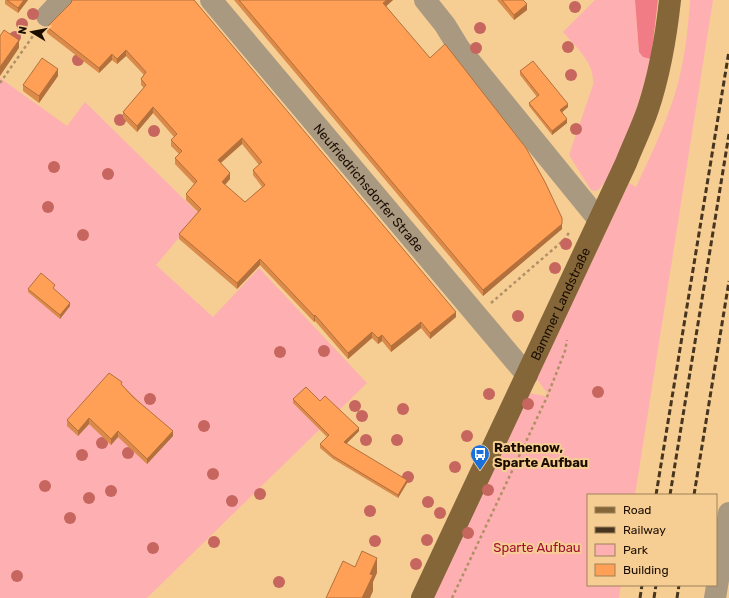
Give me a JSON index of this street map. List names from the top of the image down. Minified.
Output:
{"streets":{"main road":["Bammer Landstraße"],"street":["Neufriedrichsdorfer Straße"]},"crossings":[["Neufriedrichsdorfer Straße","Bammer Landstraße"]],"parks":["Sparte Aufbau"],"places":{"bus stop":["Rathenow, Sparte Aufbau"]},"legend":["Road","Railway","Park","Building"],"north":"left"}
